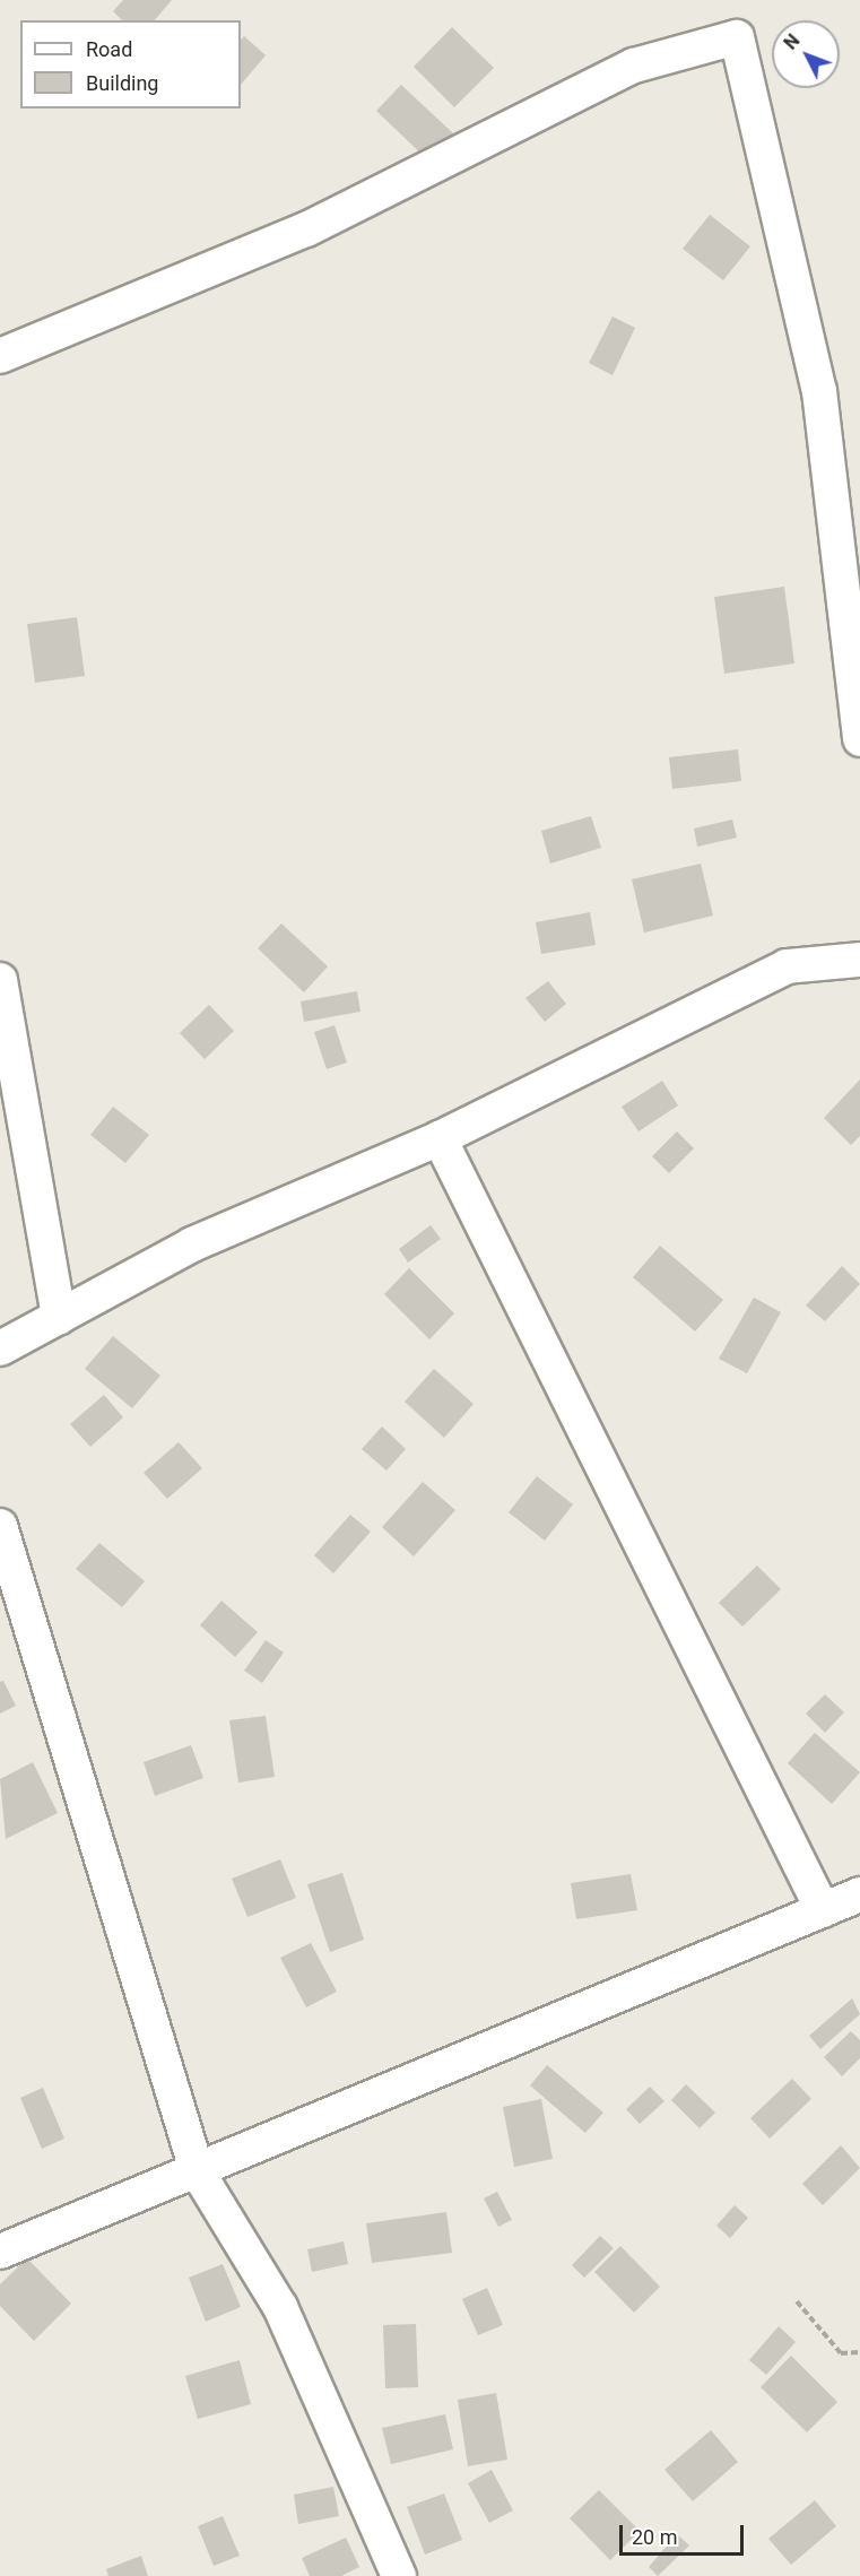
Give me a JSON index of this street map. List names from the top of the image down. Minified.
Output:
{"legend":["Road","Building"],"scale_bar":"20 m","north":"top left"}
